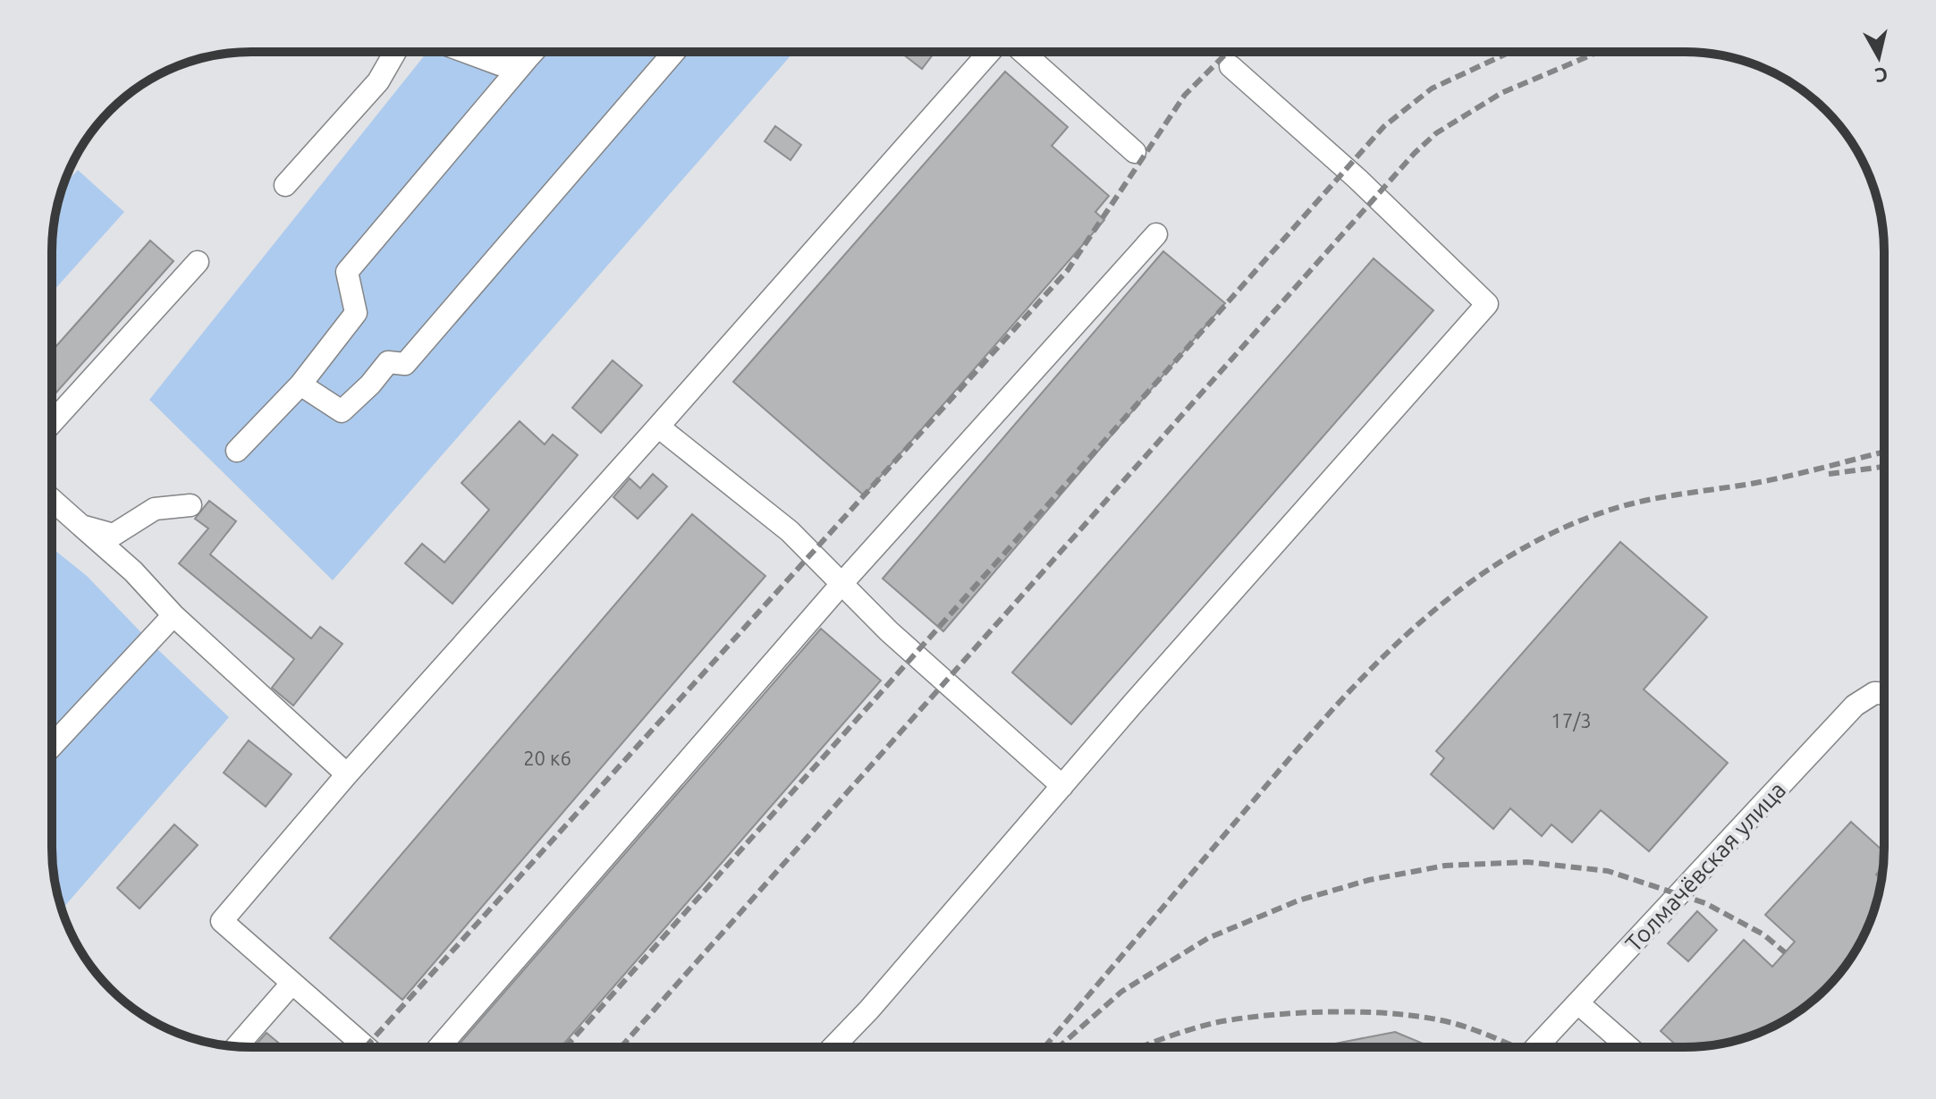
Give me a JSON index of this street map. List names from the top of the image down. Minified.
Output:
{"streets":{"street":["Толмачёвская улица"]},"house_numbers":["17/3","20 к6"],"north":"bottom"}
